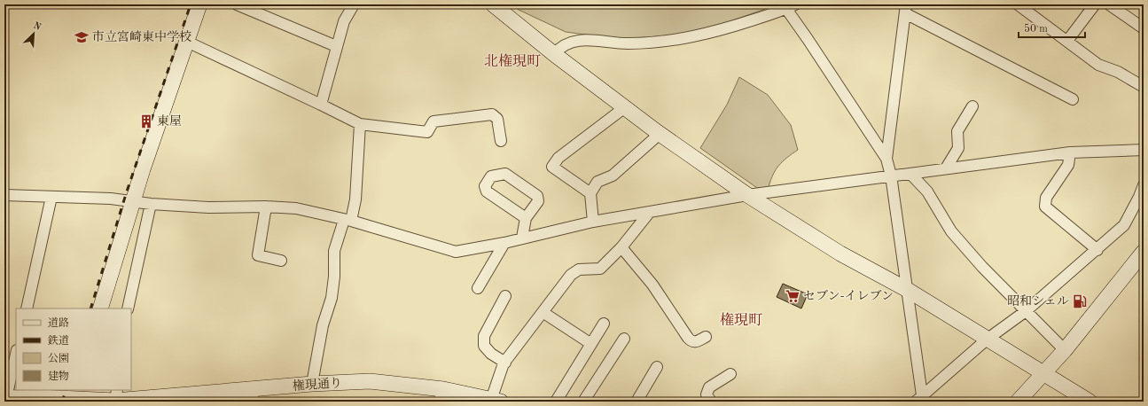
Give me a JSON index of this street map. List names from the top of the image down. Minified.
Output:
{"streets":{"street":["権現通り"]},"districts":["北権現町","権現町"],"places":{"school or university":["市立宮崎東中学校"],"building":["東屋"],"supermarket":["セブン-イレブン"],"fuel station":["昭和シェル"]},"legend":["道路","鉄道","公園","建物"],"scale_bar":"50 m","north":"top right"}
